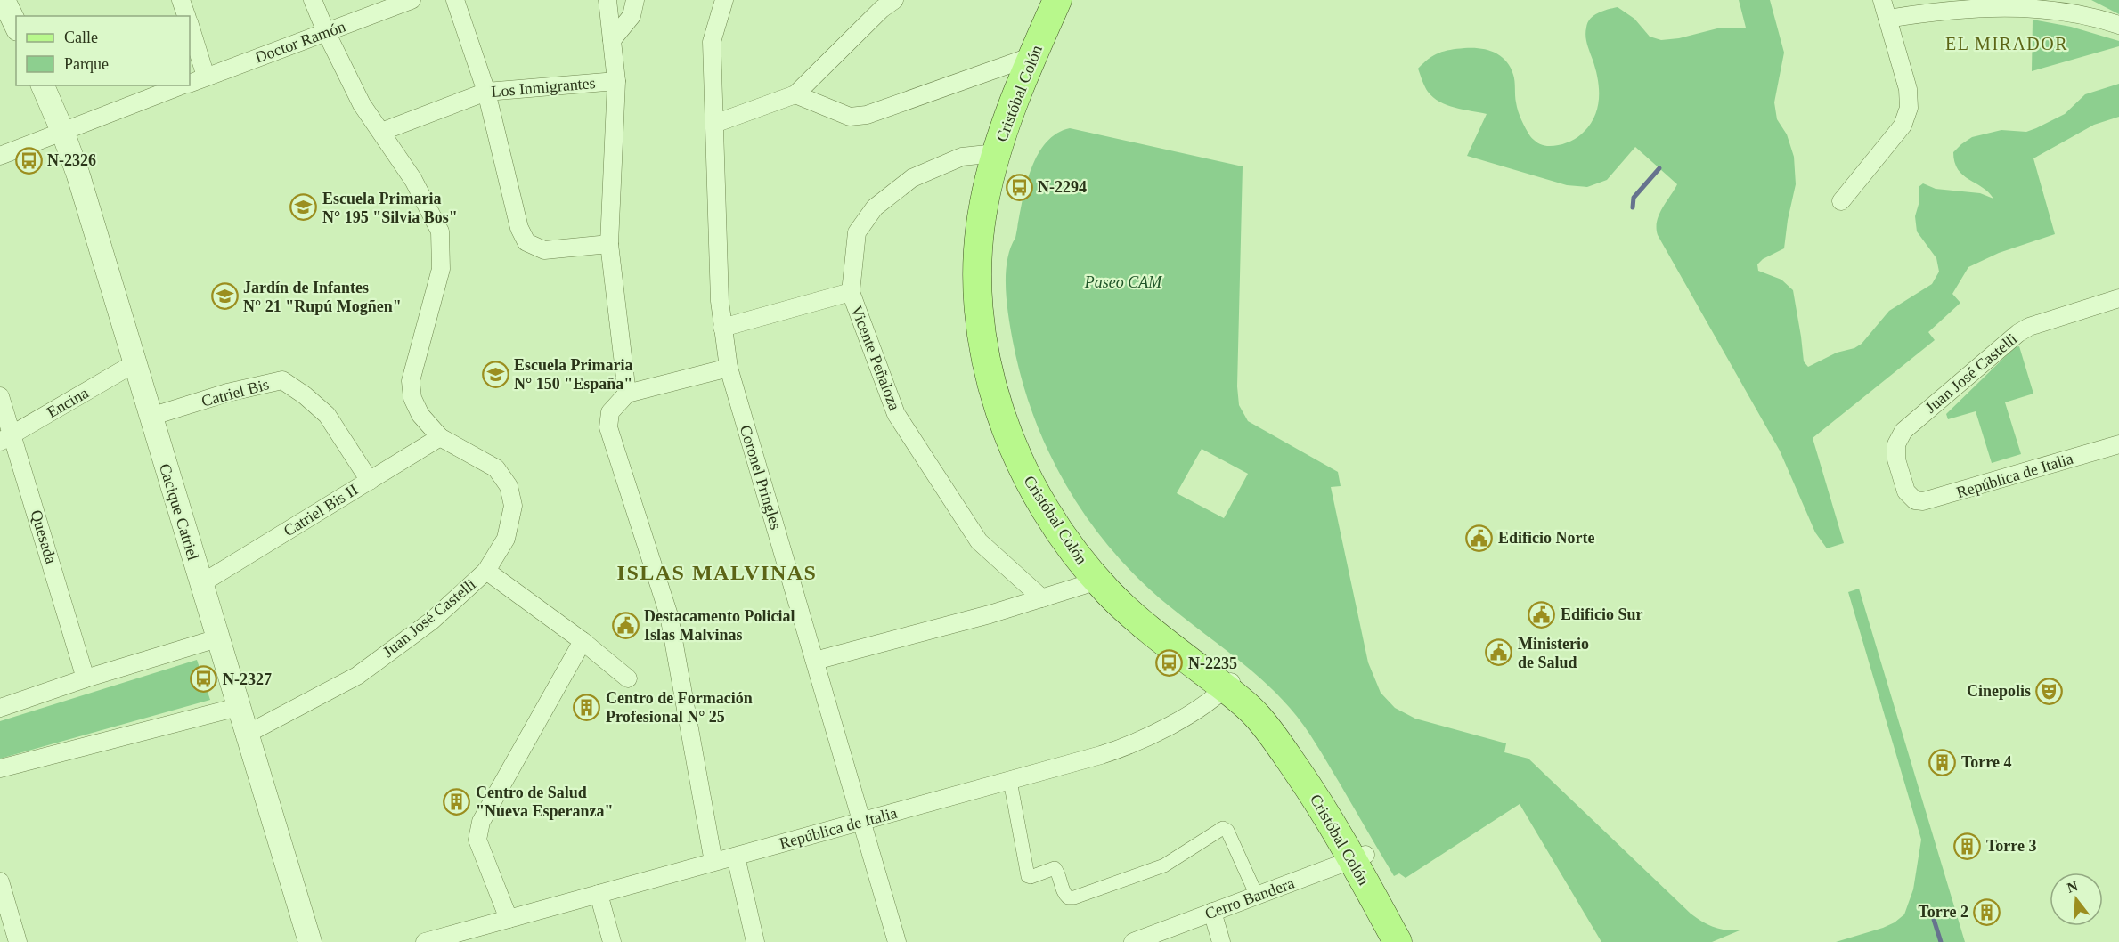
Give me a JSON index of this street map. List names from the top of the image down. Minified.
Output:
{"streets":{"main road":["Cristóbal Colón"],"street":["Doctor Ramón","Los Inmigrantes","Vicente Peñaloza","Juan José Castelli","Catriel Bis","Encina","República de Italia","Coronel Pringles","Catriel Bis II","Cacique Catriel","Quesada","Cerro Bandera"]},"crossings":[["Doctor Ramón","Juan José Castelli"],["Doctor Ramón","Cacique Catriel"],["Los Inmigrantes","Juan José Castelli"],["Cristóbal Colón","Vicente Peñaloza"],["Cristóbal Colón","República de Italia"],["Cristóbal Colón","Cerro Bandera"],["Juan José Castelli","República de Italia"],["Juan José Castelli","Catriel Bis II"],["Juan José Castelli","Cacique Catriel"],["Catriel Bis","Catriel Bis II"],["Catriel Bis","Cacique Catriel"],["Encina","Cacique Catriel"],["Encina","Quesada"],["República de Italia","Coronel Pringles"],["Catriel Bis II","Cacique Catriel"]],"districts":["EL MIRADOR","ISLAS MALVINAS"],"parks":["Paseo CAM"],"places":{"bus stop":["N-2326","N-2294","N-2235","N-2327"],"school or university":["Escuela Primaria N° 195 \"Silvia Bos\"","Jardín de Infantes N° 21 \"Rupú Mogñen\"","Escuela Primaria N° 150 \"España\""],"public building":["Edificio Norte","Edificio Sur","Destacamento Policial Islas Malvinas","Ministerio de Salud"],"theatre":["Cinepolis"],"building":["Centro de Formación Profesional N° 25","Torre 4","Centro de Salud \"Nueva Esperanza\"","Torre 3","Torre 2"]},"legend":["Calle","Parque"],"north":"top"}
